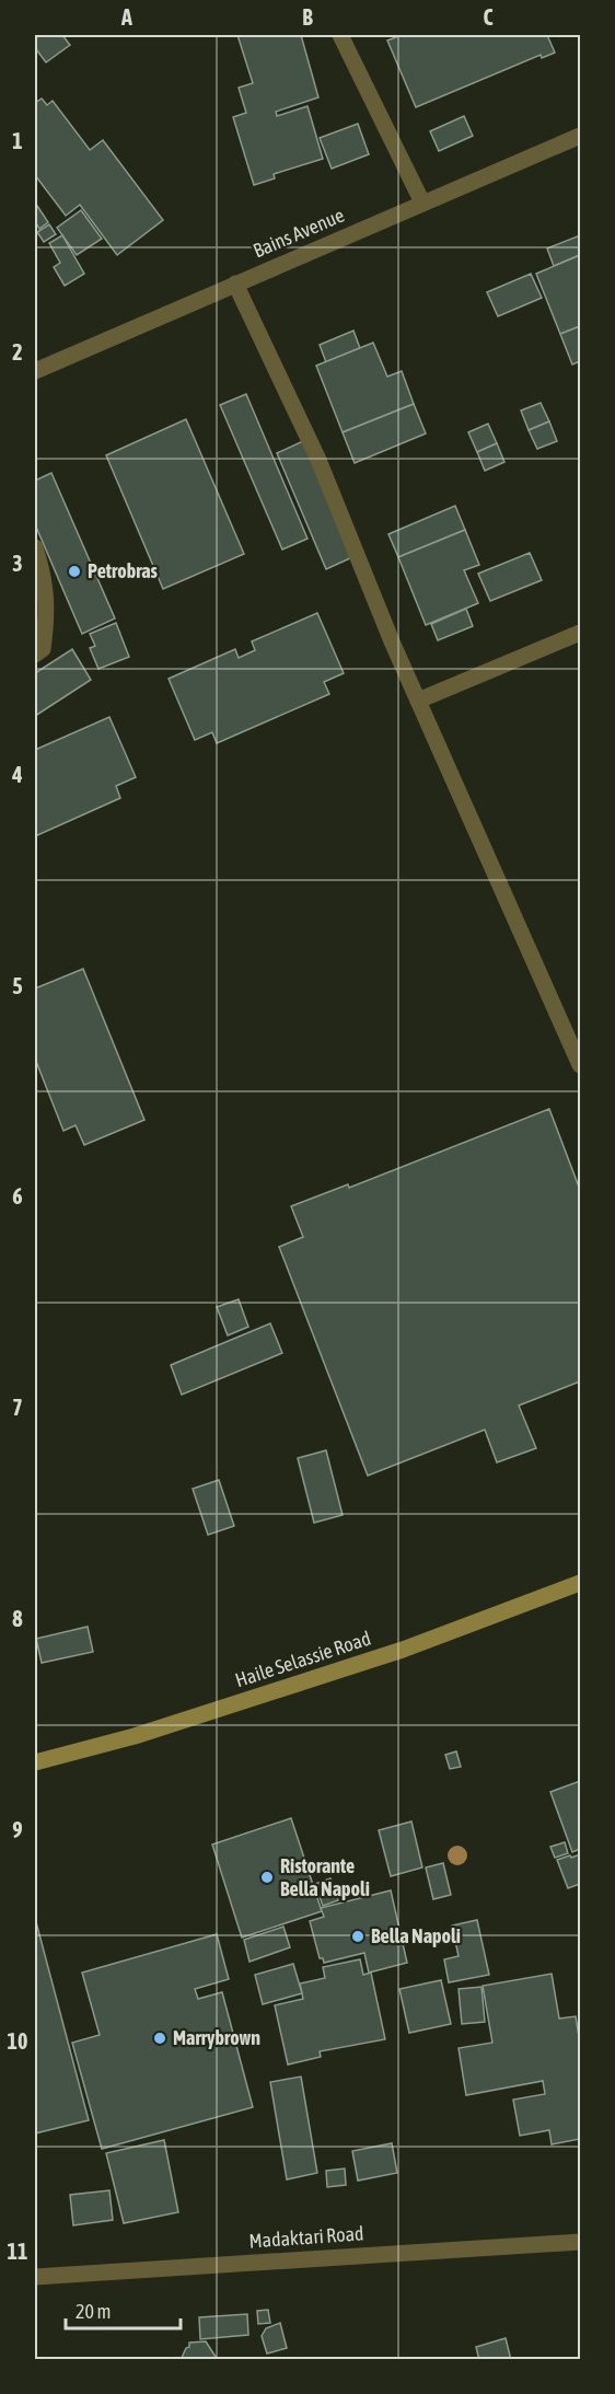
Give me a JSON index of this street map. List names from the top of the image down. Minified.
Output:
{"streets":{"street":["Bains Avenue","Haile Selassie Road","Madaktari Road"]},"places":["Petrobras","Ristorante Bella Napoli","Bella Napoli","Marrybrown"],"scale_bar":"20 m","grid":{"columns":["A","B","C"],"rows":["1","2","3","4","5","6","7","8","9","10","11"]}}
